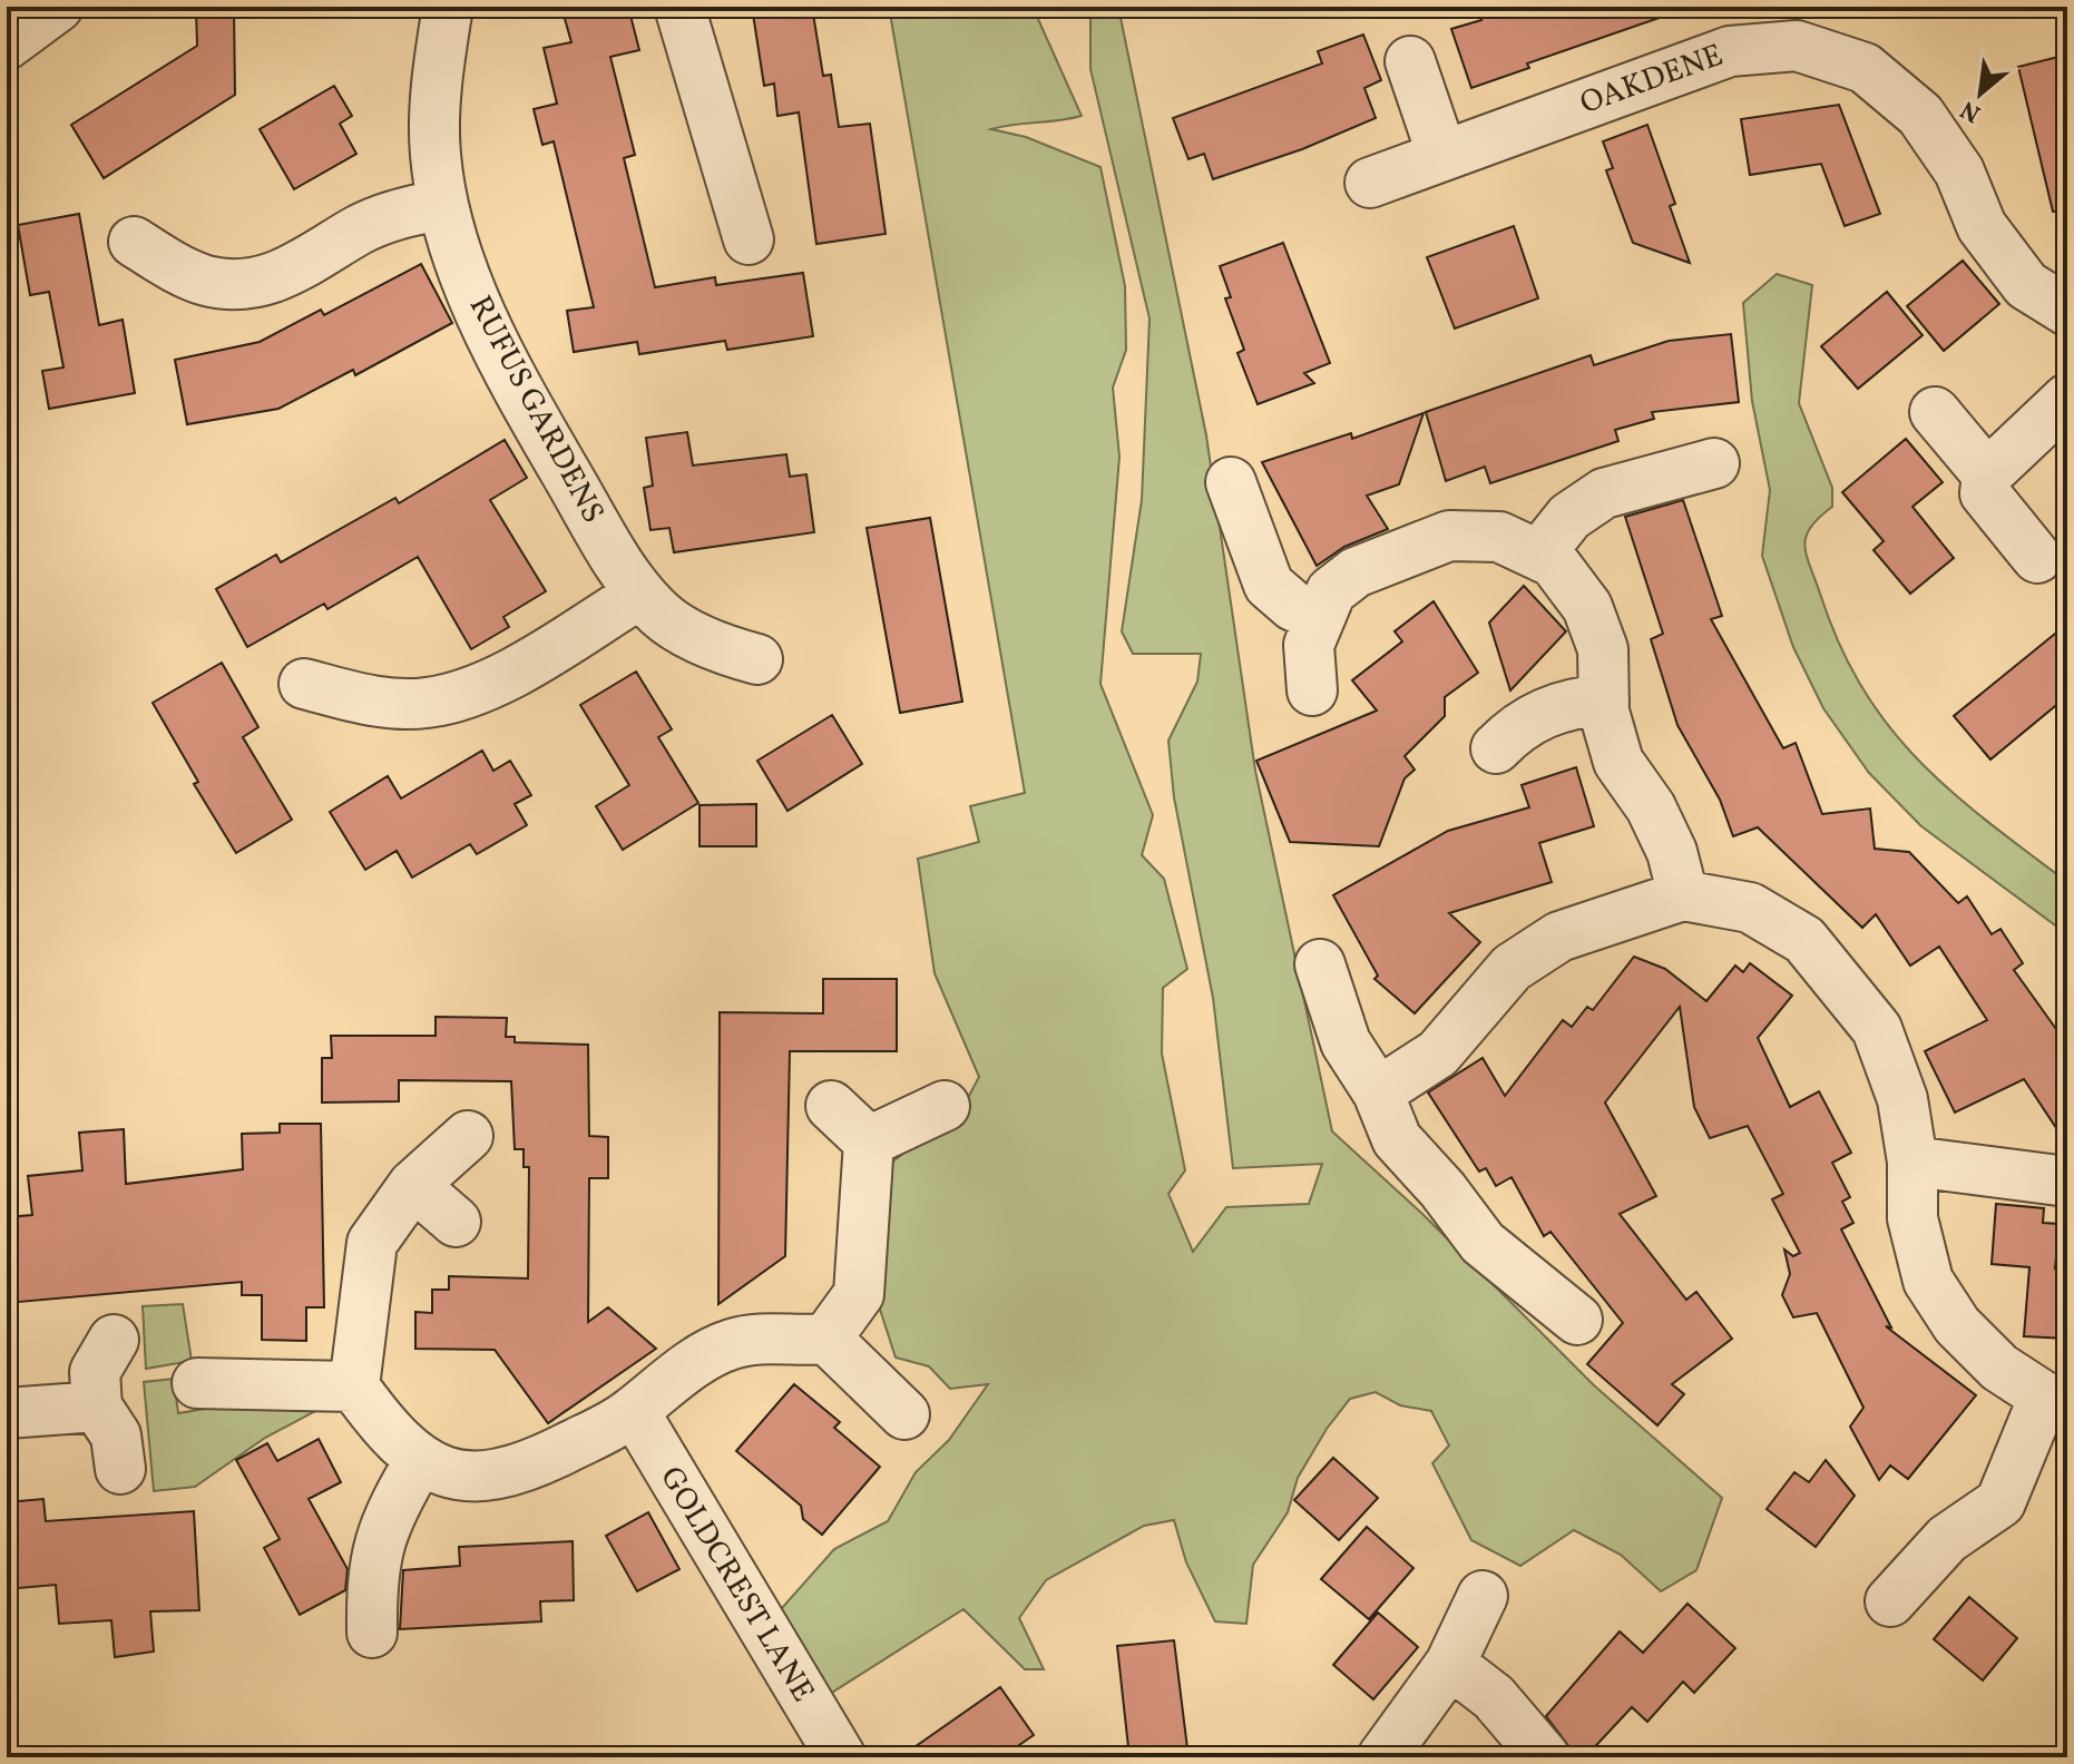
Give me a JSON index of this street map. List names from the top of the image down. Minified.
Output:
{"streets":{"street":["OAKDENE","RUFUS GARDENS","GOLDCREST LANE"]},"north":"bottom left"}
